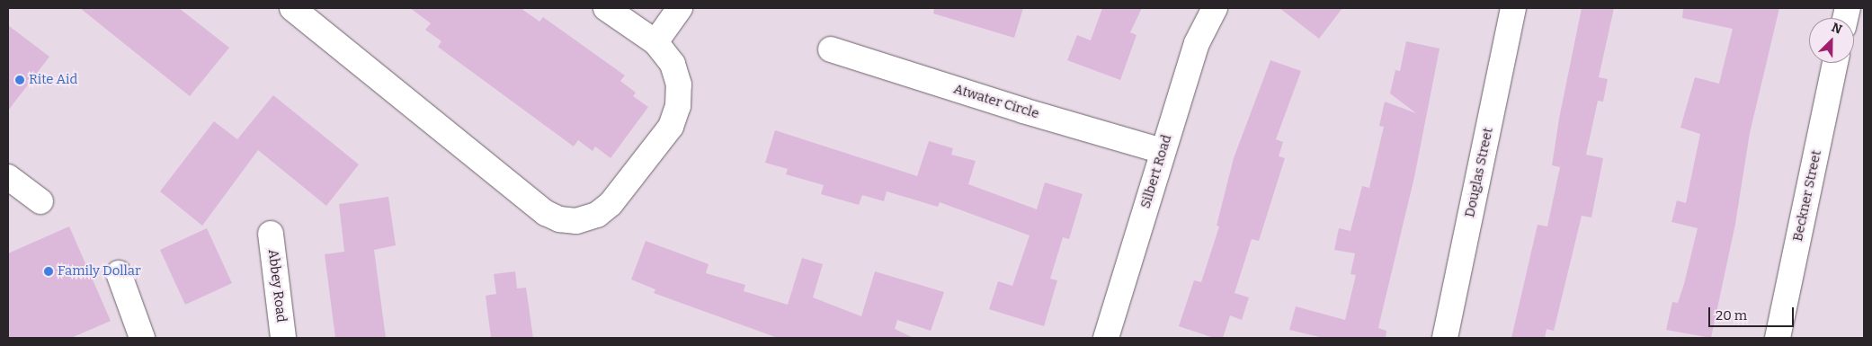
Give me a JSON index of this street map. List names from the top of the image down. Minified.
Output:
{"streets":{"street":["Atwater Circle","Silbert Road","Douglas Street","Beckner Street","Abbey Road"]},"crossings":[["Atwater Circle","Silbert Road"]],"places":["Rite Aid","Family Dollar"],"scale_bar":"20 m","north":"top right"}
